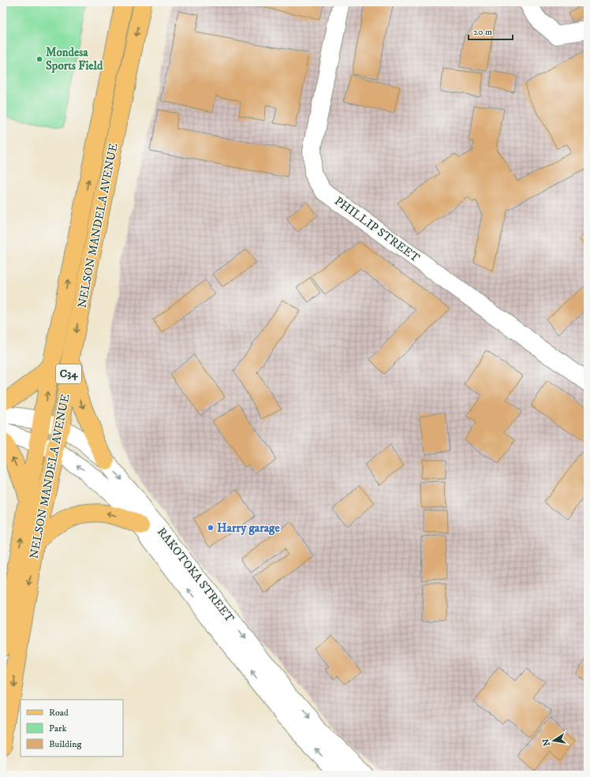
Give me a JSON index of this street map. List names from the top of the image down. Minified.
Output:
{"streets":{"main road":["NELSON MANDELA AVENUE","C34"],"street":["PHILLIP STREET","RAKOTOKA STREET"]},"crossings":[["NELSON MANDELA AVENUE","RAKOTOKA STREET"]],"places":["Mondesa Sports Field","Harry garage"],"legend":["Road","Park","Building"],"scale_bar":"20 m","north":"left"}
